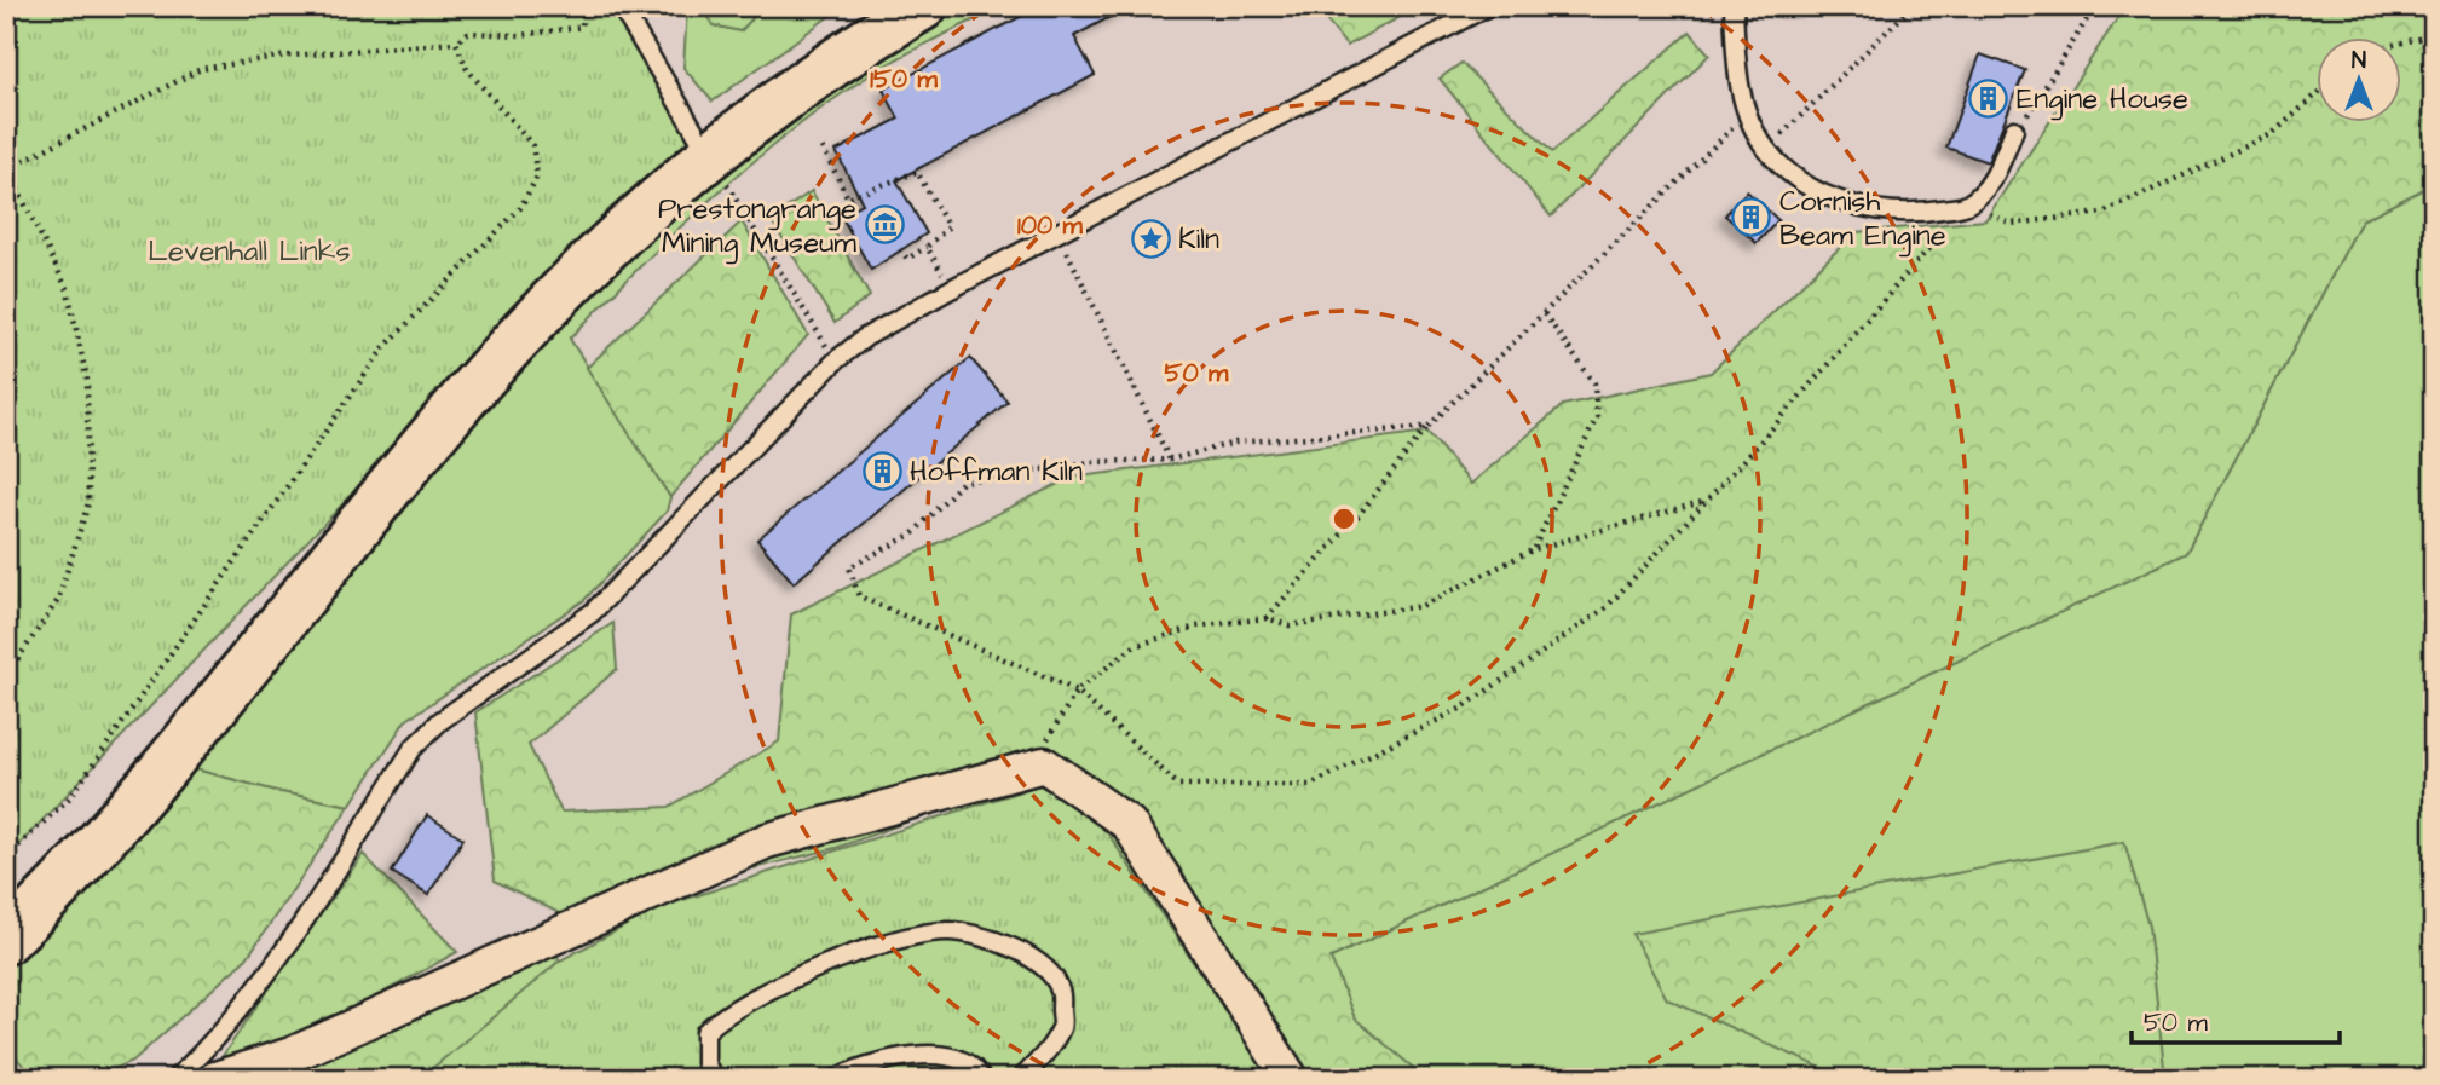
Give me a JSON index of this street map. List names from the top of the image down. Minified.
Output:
{"parks":["Levenhall Links"],"places":{"building":["Engine House","Cornish Beam Engine","Hoffman Kiln"],"museum":["Prestongrange Mining Museum"],"place":["Kiln"]},"scale_bar":"50 m","north":"top","rings":["150 m","100 m","50 m"]}
